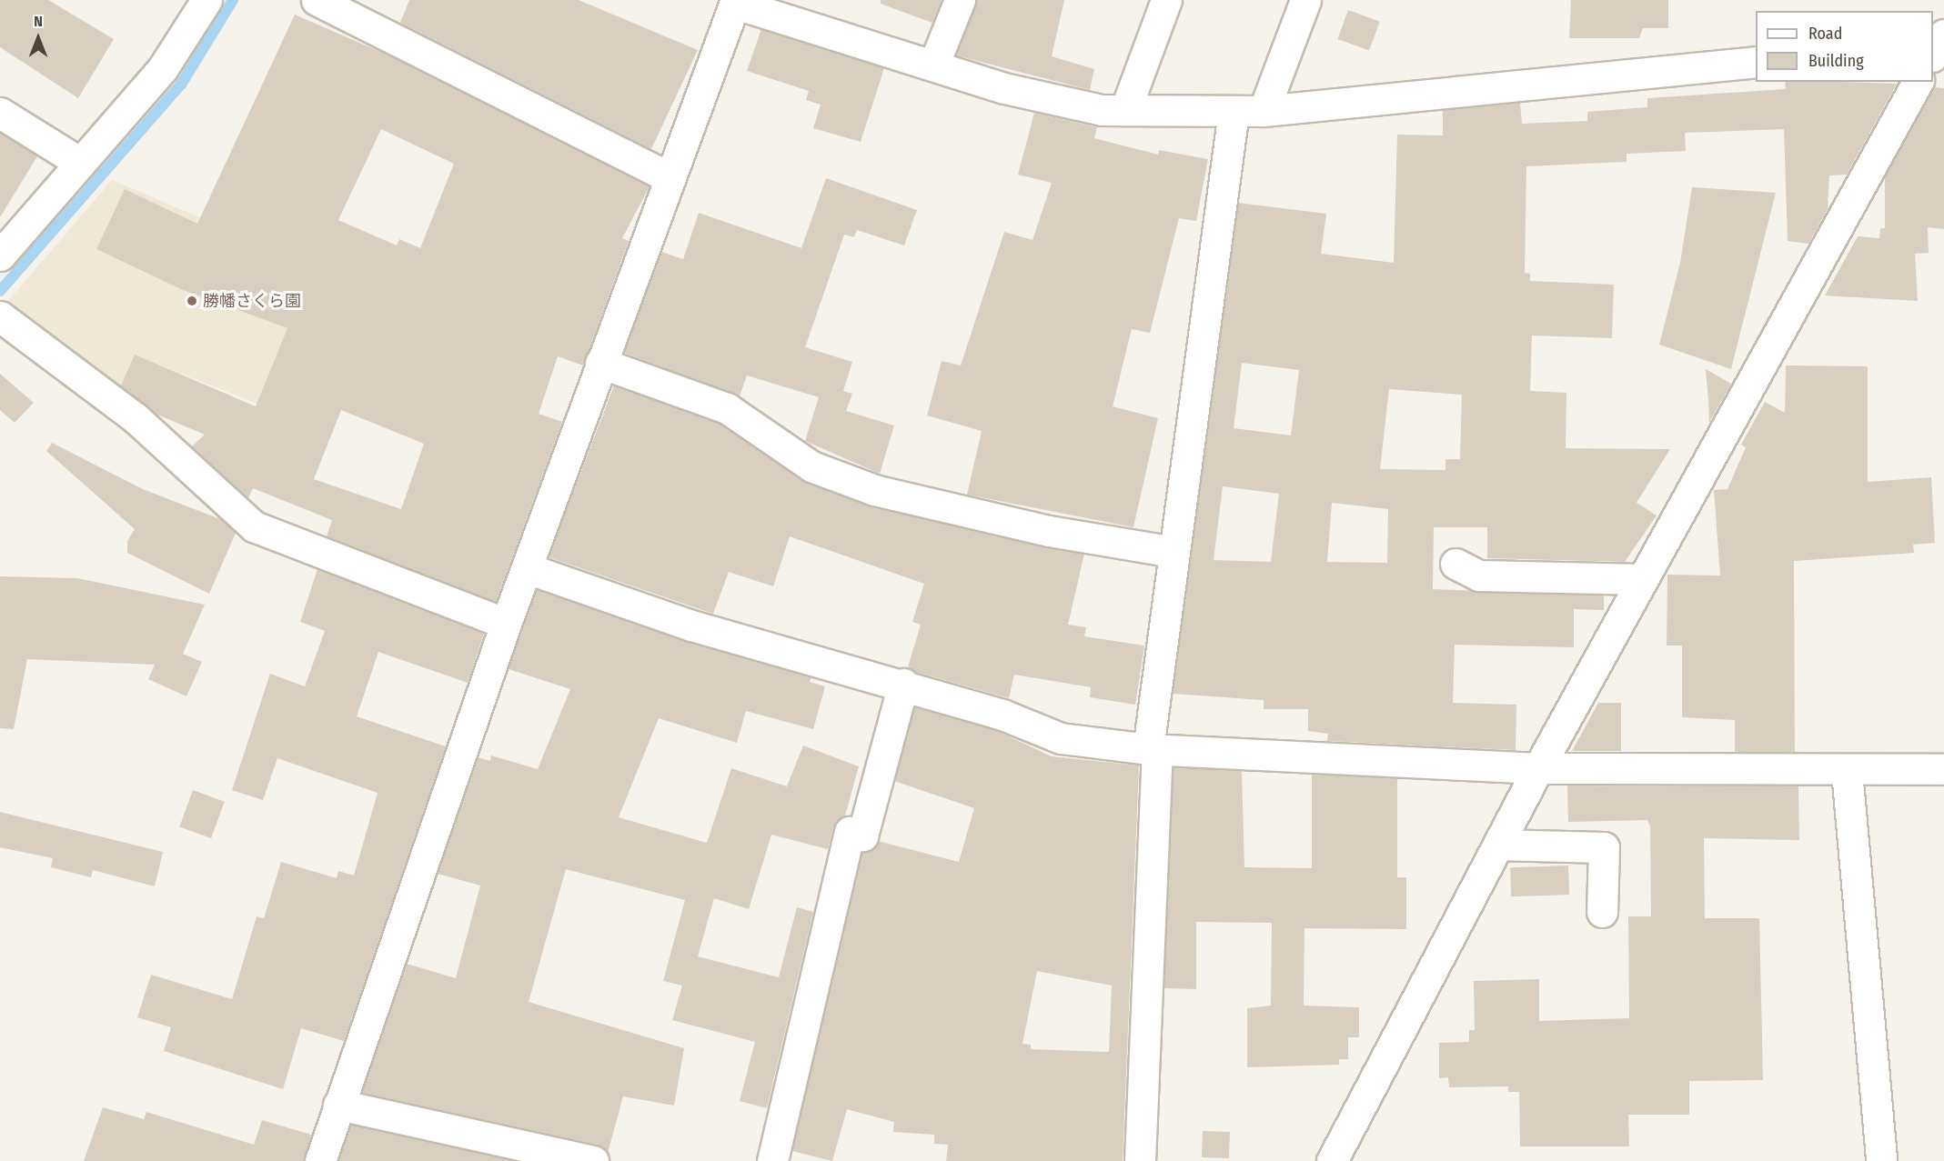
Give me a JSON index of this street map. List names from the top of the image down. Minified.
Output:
{"places":["勝幡さくら園"],"legend":["Road","Building"],"north":"top"}
